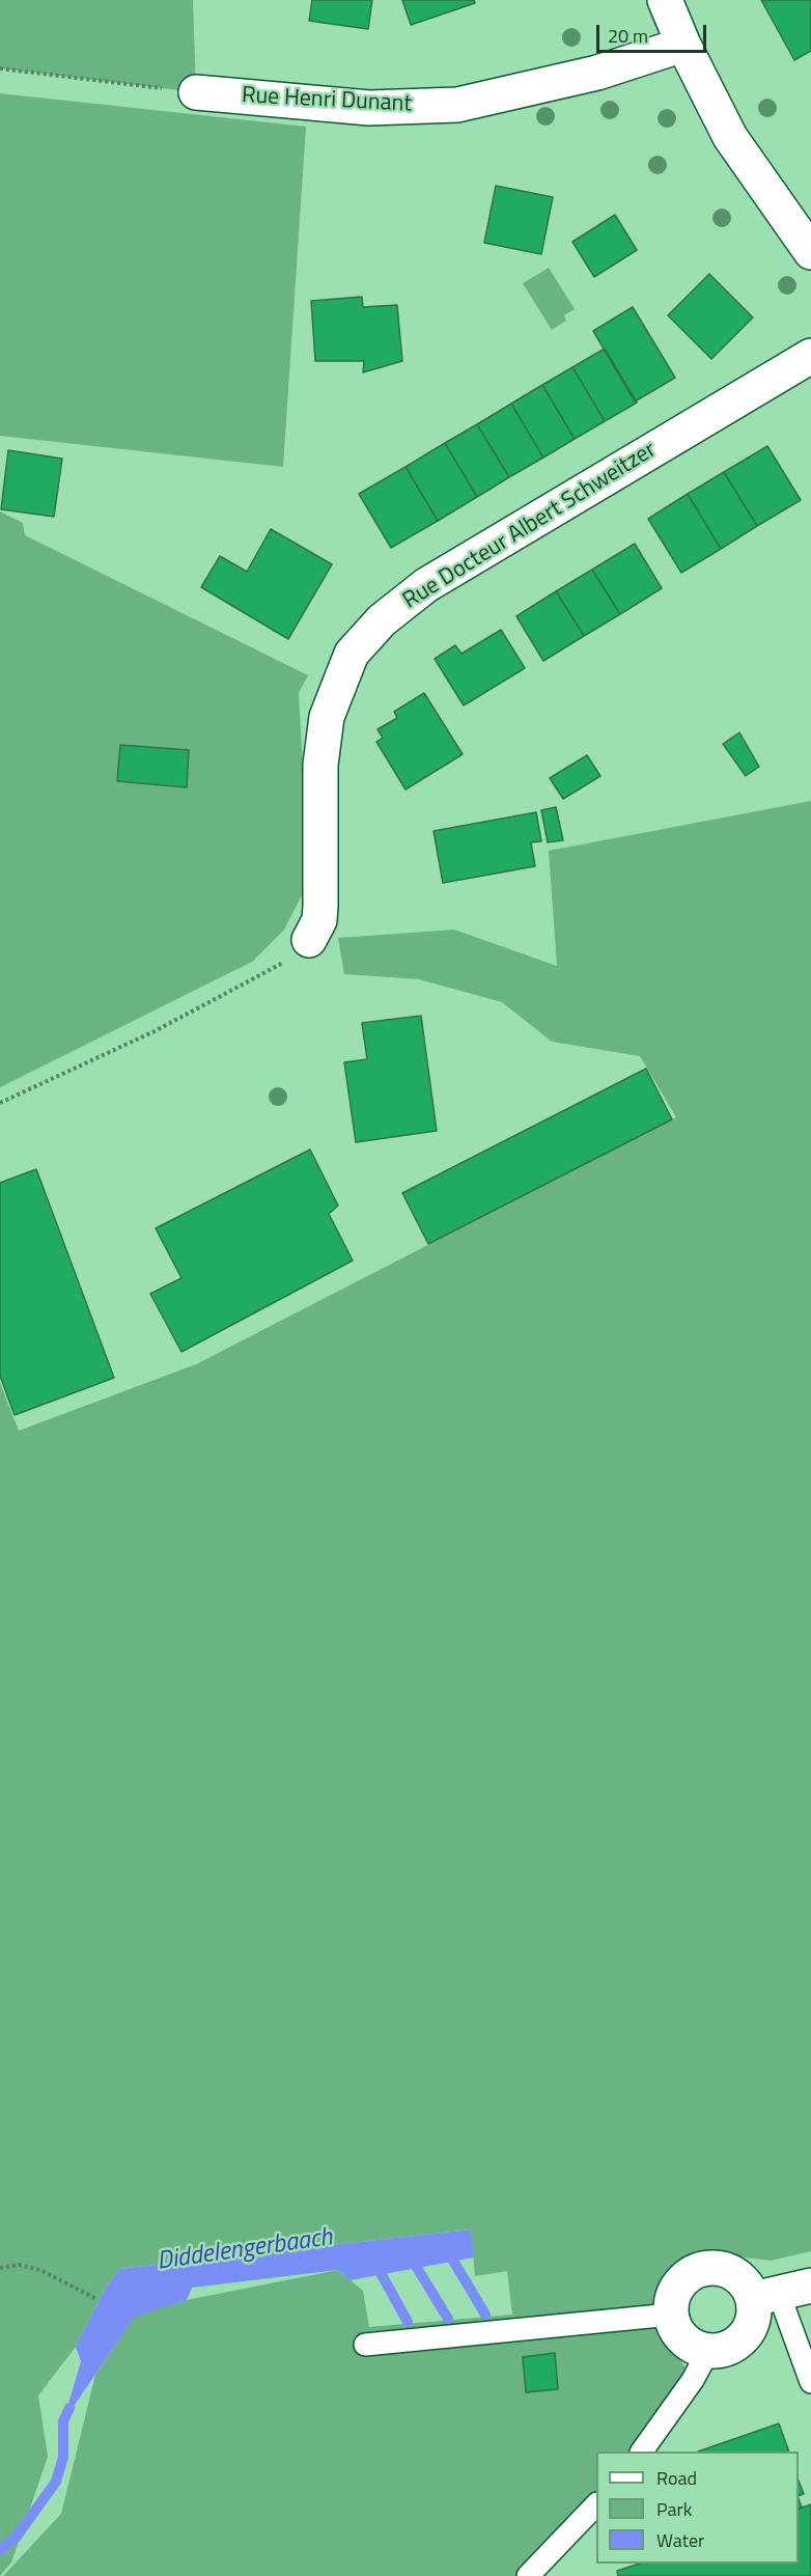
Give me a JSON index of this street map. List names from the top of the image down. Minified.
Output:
{"streets":{"street":["Rue Henri Dunant","Rue Docteur Albert Schweitzer"]},"water":["Diddelengerbaach"],"legend":["Road","Park","Water"],"scale_bar":"20 m"}
